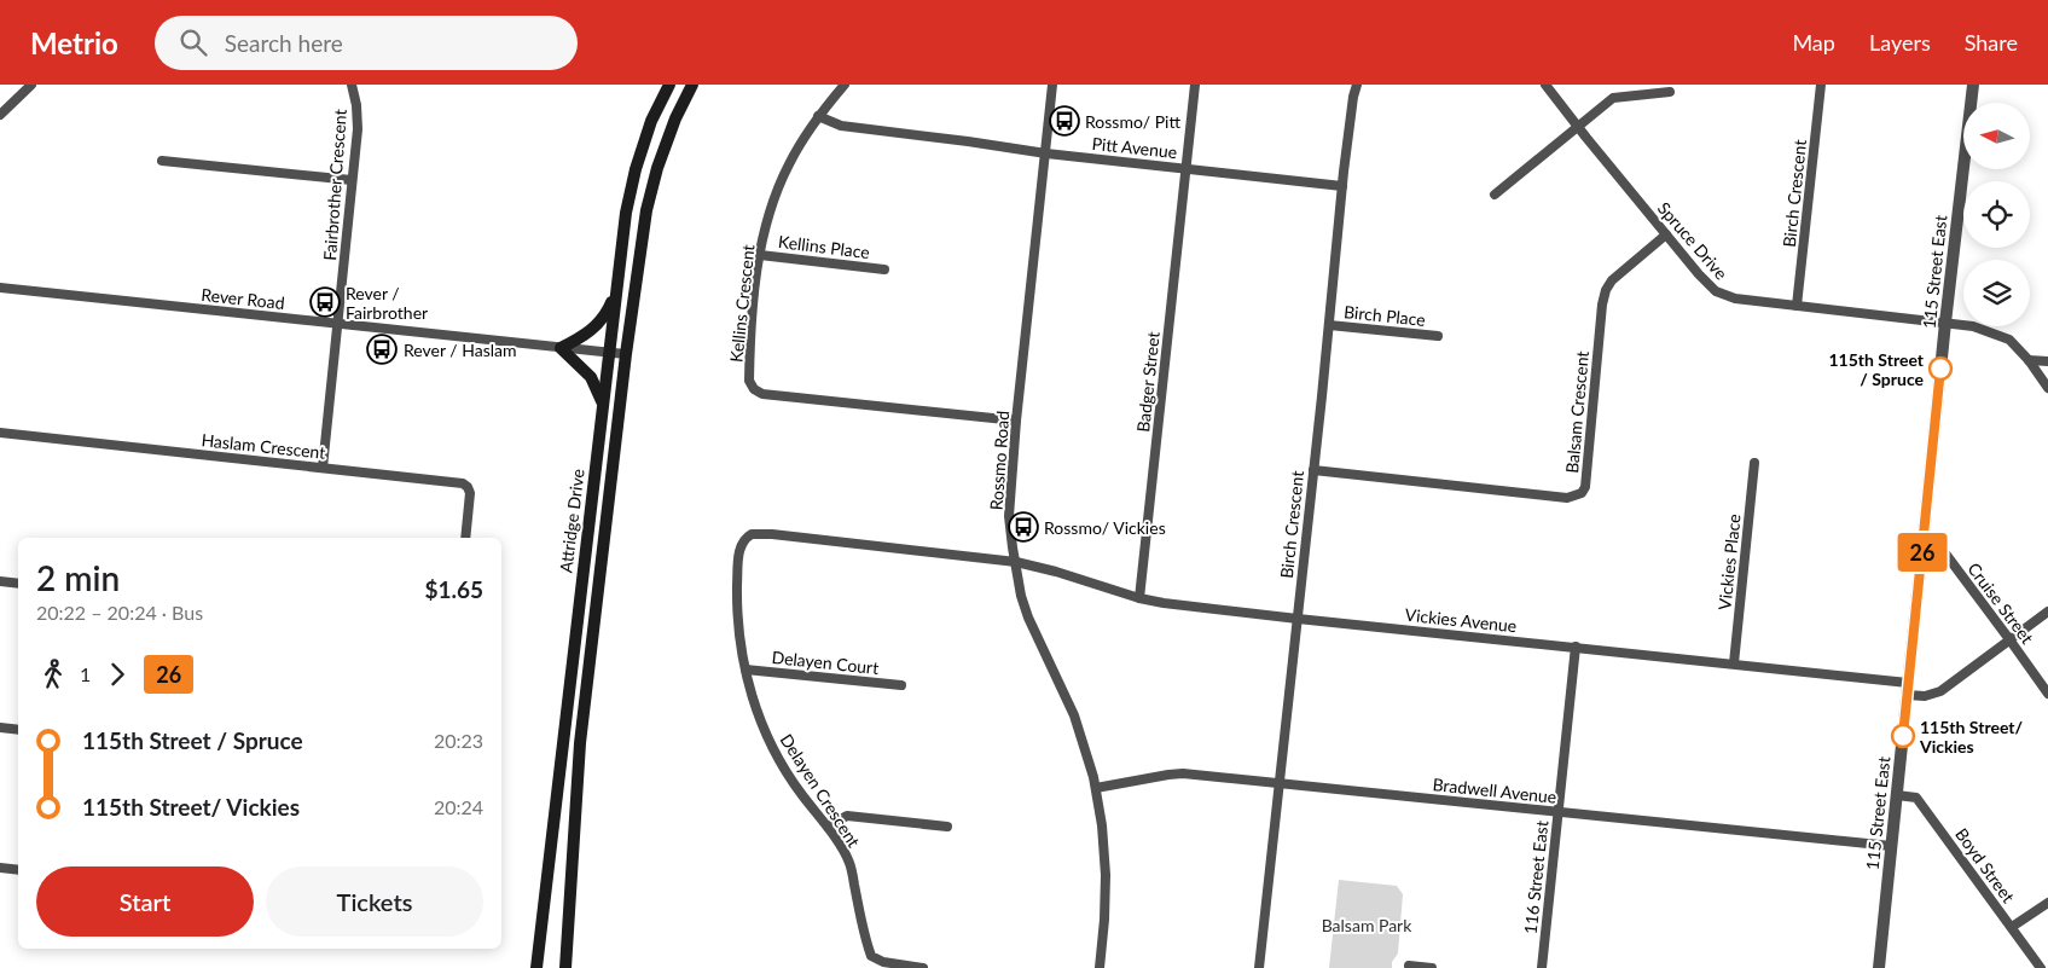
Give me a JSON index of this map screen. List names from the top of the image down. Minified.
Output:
{"streets":{"main road":["Attridge Drive"],"street":["Pitt Avenue","Fairbrother Crescent","Birch Crescent","Spruce Drive","Kellins Place","115 Street East","Rever Road","Kellins Crescent","Birch Place","Badger Street","Balsam Crescent","Haslam Crescent","Rossmo Road","Vickies Place","Cruise Street","Vickies Avenue","Delayen Court","Delayen Crescent","Bradwell Avenue","Boyd Street","116 Street East"]},"crossings":[["Pitt Avenue","Birch Crescent"],["Pitt Avenue","Kellins Crescent"],["Pitt Avenue","Badger Street"],["Pitt Avenue","Rossmo Road"],["Fairbrother Crescent","Rever Road"],["Fairbrother Crescent","Haslam Crescent"],["Birch Crescent","Spruce Drive"],["Birch Crescent","Birch Place"],["Birch Crescent","Balsam Crescent"],["Birch Crescent","Vickies Avenue"],["Birch Crescent","Bradwell Avenue"],["Spruce Drive","115 Street East"],["Spruce Drive","Balsam Crescent"],["Kellins Place","Kellins Crescent"],["115 Street East","Cruise Street"],["115 Street East","Vickies Avenue"],["115 Street East","Bradwell Avenue"],["115 Street East","Boyd Street"],["Rever Road","Attridge Drive"],["Kellins Crescent","Rossmo Road"],["Badger Street","Vickies Avenue"],["Rossmo Road","Vickies Avenue"],["Rossmo Road","Delayen Crescent"],["Rossmo Road","Bradwell Avenue"],["Vickies Place","Vickies Avenue"],["Cruise Street","Vickies Avenue"],["Vickies Avenue","Delayen Crescent"],["Vickies Avenue","116 Street East"],["Delayen Court","Delayen Crescent"],["Bradwell Avenue","116 Street East"]],"parks":["Balsam Park"],"places":{"bus stop":["Rossmo/ Pitt","Rever / Fairbrother","Rever / Haslam","Rossmo/ Vickies"],"other":["115th Street / Spruce","115th Street/ Vickies"]},"lines":["bus line 26"],"north":"left","page":{"header":"Metrio","search":"Search here","nav":["Map","Layers","Share"],"on_map":"26","heading":["2 min","20:22 – 20:24 · Bus","$1.65"],"legs":["1","26"],"list":[{"name":"115th Street / Spruce","value":"20:23"},{"name":"115th Street/ Vickies","value":"20:24"}],"buttons":["Start","Tickets"]}}
